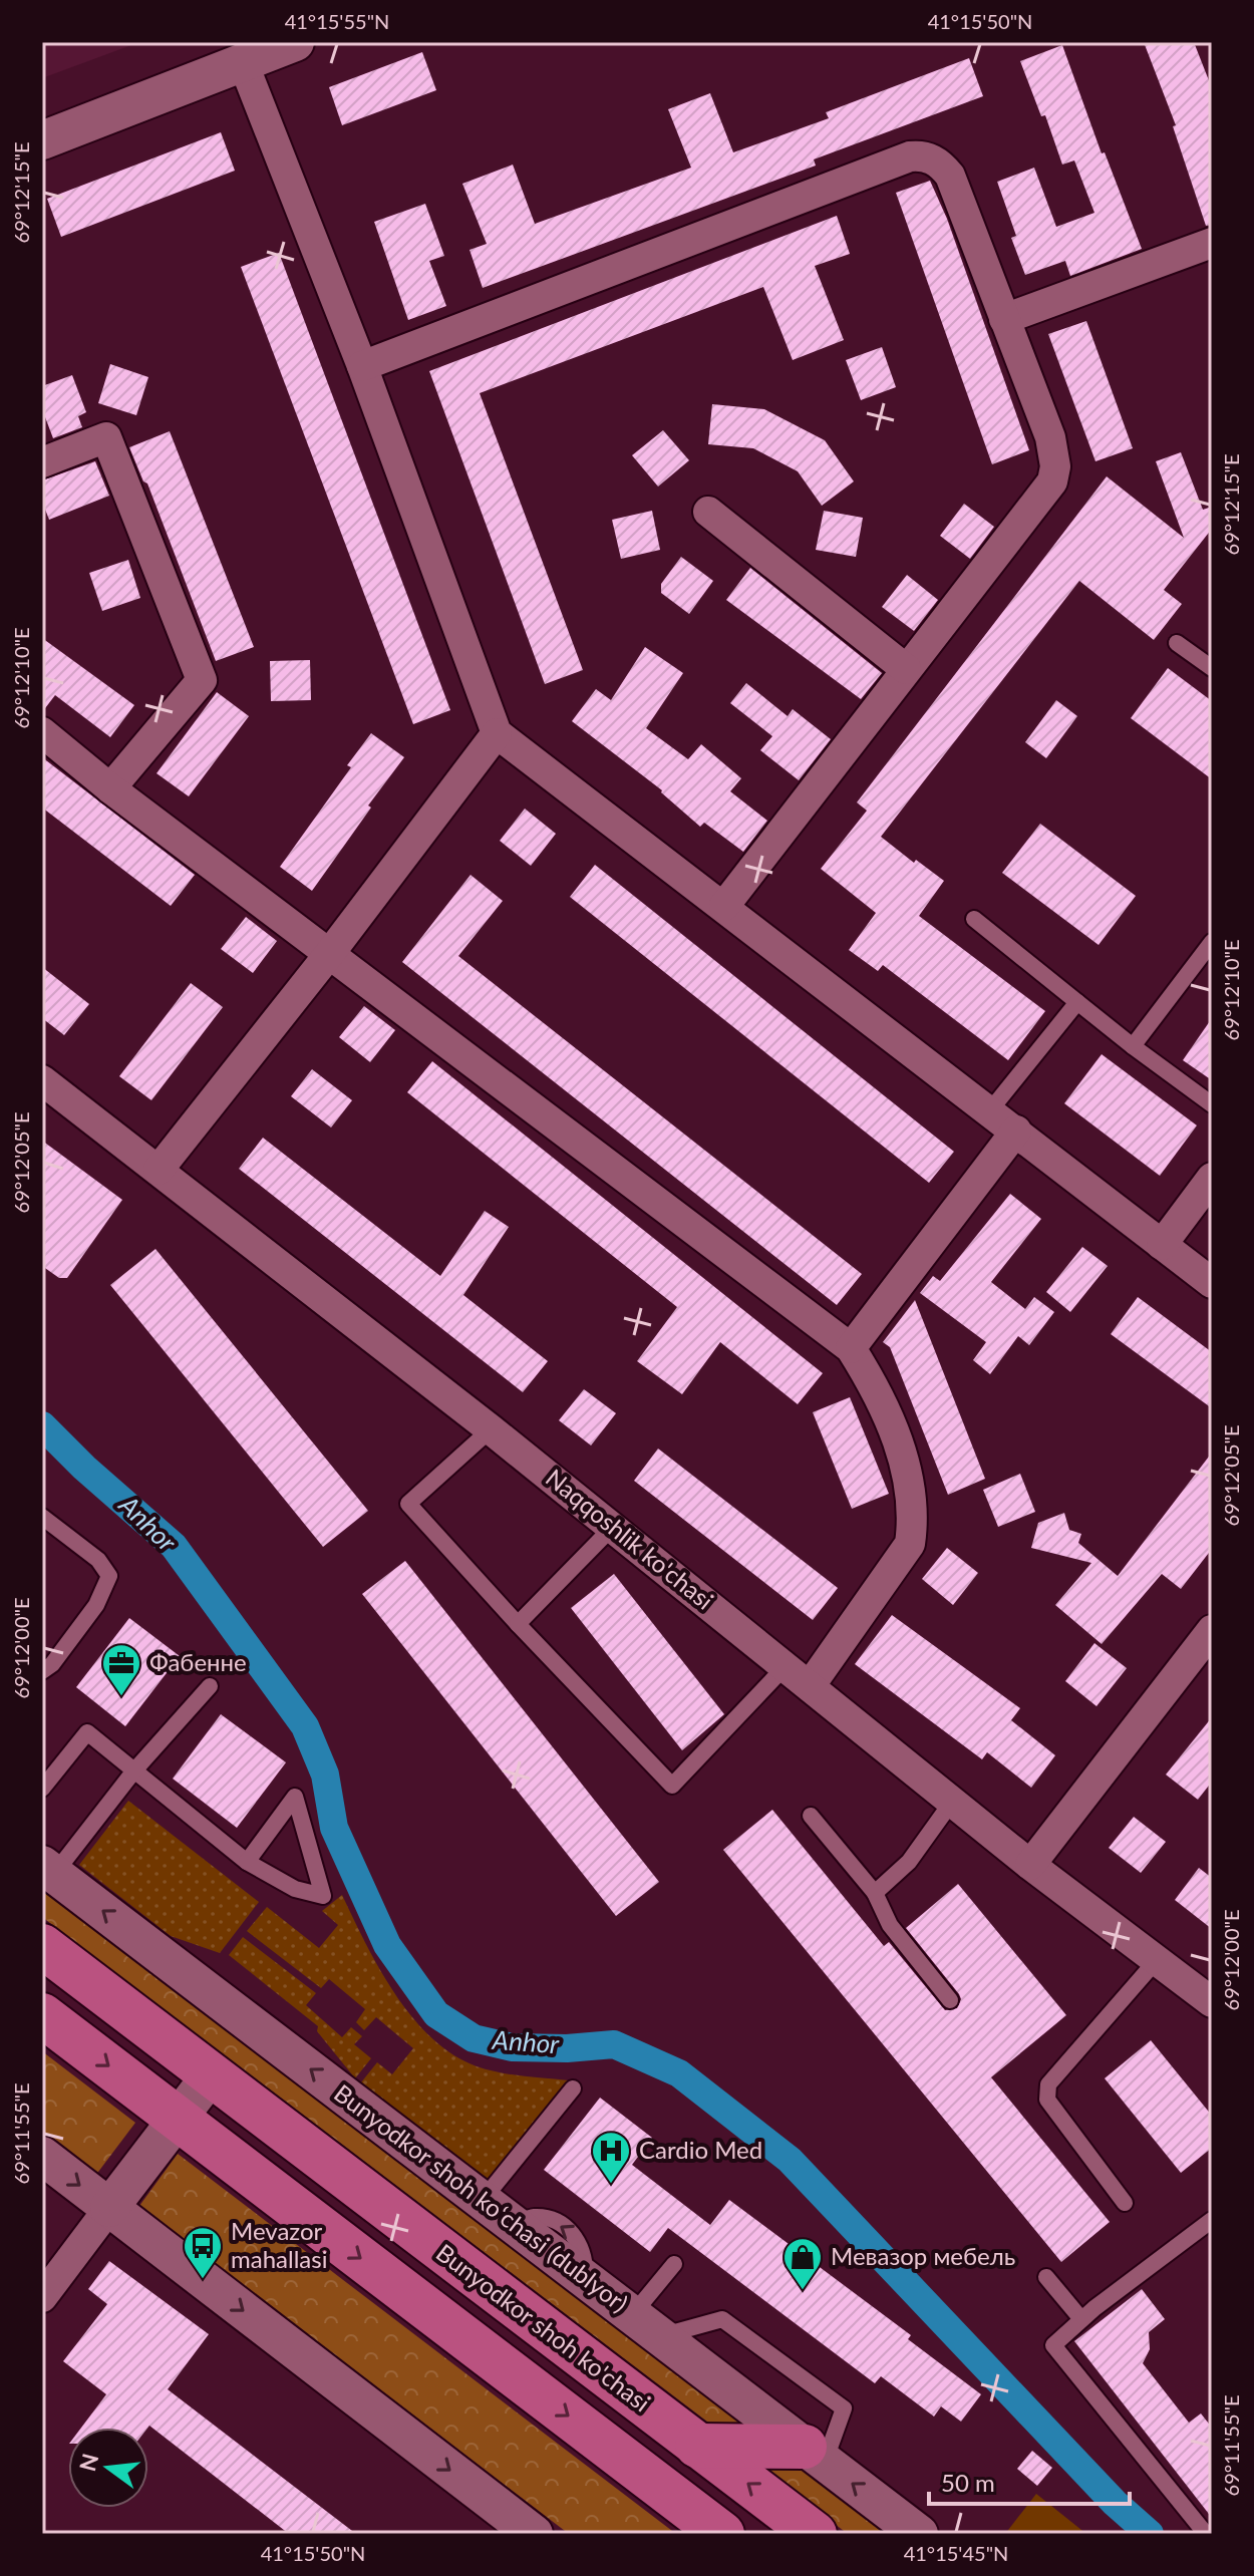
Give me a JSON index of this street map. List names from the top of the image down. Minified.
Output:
{"streets":{"main road":["Bunyodkor shoh ko'chasi"],"street":["Naqqoshlik ko'chasi","Bunyodkor shoh koʻchasi (dublyor)"]},"water":["Anhor"],"places":{"office":["Фабенне"],"hospital":["Cardio Med"],"bus stop":["Mevazor mahallasi"],"shop":["Мевазор мебель"]},"scale_bar":"50 m","north":"left","coordinates":["41°15'55\"N","41°15'50\"N","69°12'15\"E","69°12'10\"E","69°12'05\"E","69°12'00\"E","69°11'55\"E","41°15'45\"N"]}
